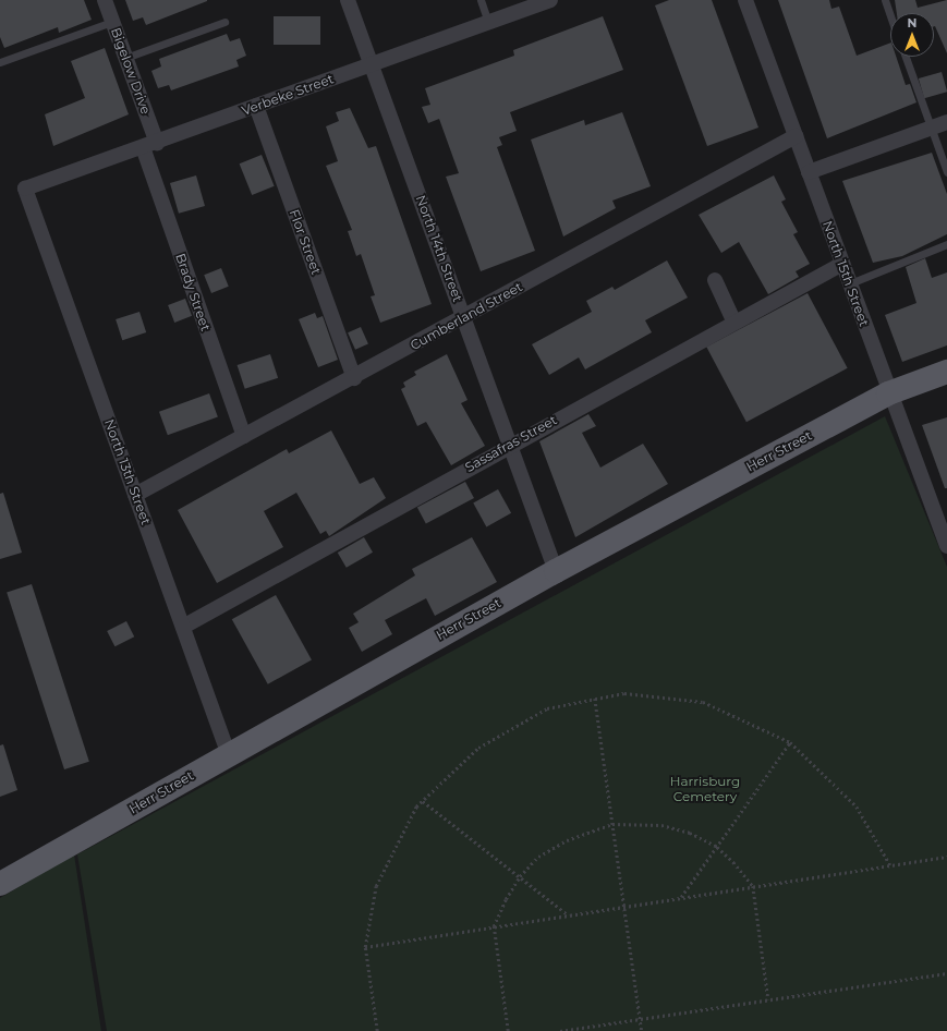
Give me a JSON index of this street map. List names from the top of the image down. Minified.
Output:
{"streets":{"main road":["Herr Street"],"street":["Bigelow Drive","Verbeke Street","Flor Street","North 14th Street","North 15th Street","Brady Street","Cumberland Street","Sassafras Street","North 13th Street"]},"crossings":[["Bigelow Drive","Verbeke Street"],["Bigelow Drive","Brady Street"],["Verbeke Street","Flor Street"],["Verbeke Street","North 14th Street"],["Verbeke Street","Brady Street"],["Verbeke Street","North 13th Street"],["Flor Street","Cumberland Street"],["North 14th Street","Cumberland Street"],["North 14th Street","Sassafras Street"],["North 14th Street","Herr Street"],["North 15th Street","Cumberland Street"],["North 15th Street","Sassafras Street"],["North 15th Street","Herr Street"],["Brady Street","Cumberland Street"],["Cumberland Street","North 13th Street"],["Sassafras Street","North 13th Street"],["Herr Street","North 13th Street"]],"parks":["Harrisburg Cemetery"],"north":"top"}
